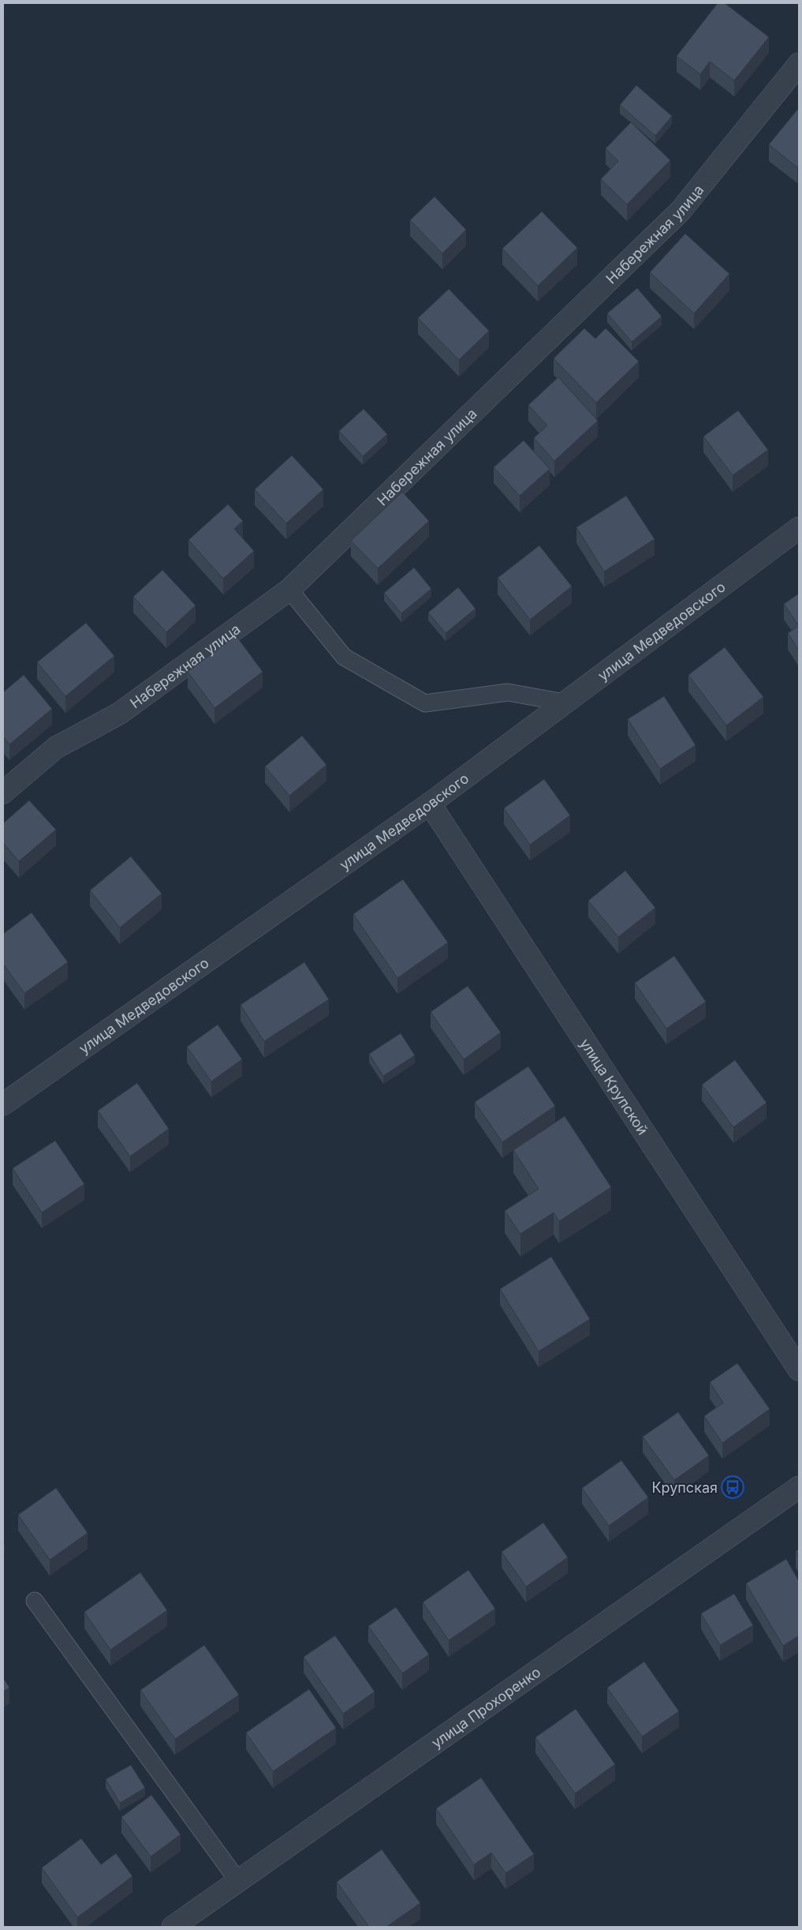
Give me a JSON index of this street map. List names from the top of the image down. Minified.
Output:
{"streets":{"street":["Набережная улица","улица Медведовского","улица Крупской","улица Прохоренко"]},"crossings":[["улица Медведовского","улица Крупской"]],"places":{"bus stop":["Крупская"]}}
